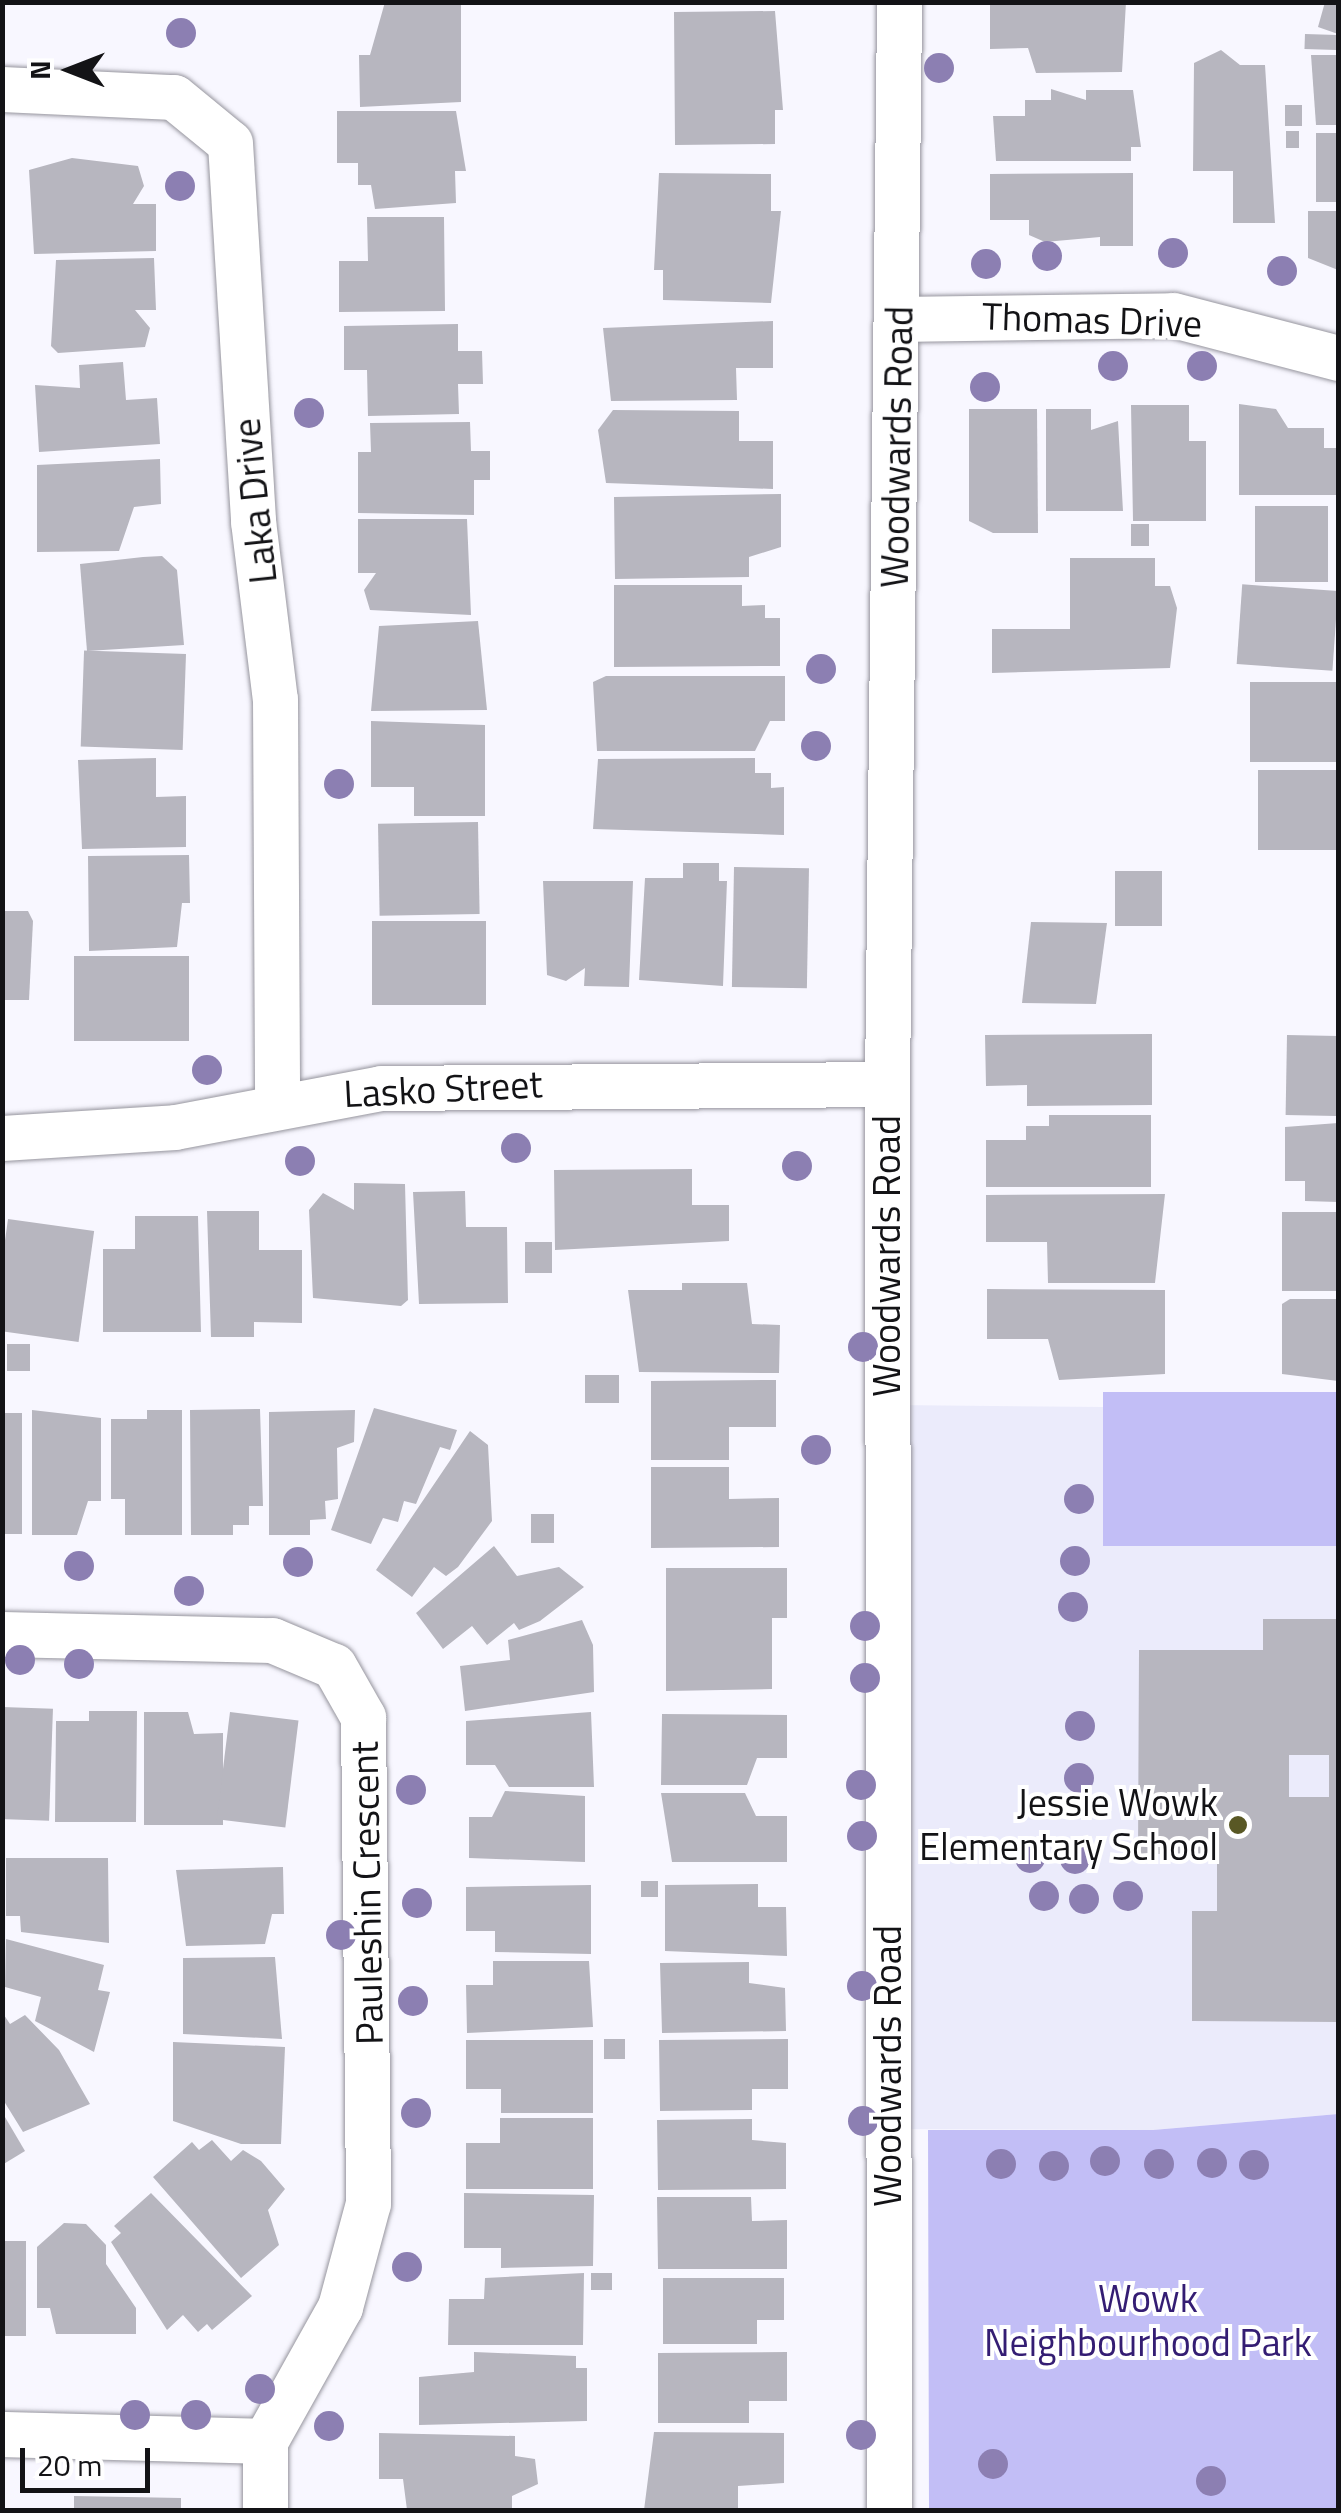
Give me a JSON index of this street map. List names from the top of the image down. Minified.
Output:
{"streets":{"street":["Thomas Drive","Woodwards Road","Laka Drive","Lasko Street","Pauleshin Crescent"]},"crossings":[["Thomas Drive","Woodwards Road"],["Woodwards Road","Lasko Street"],["Laka Drive","Lasko Street"]],"parks":["Wowk Neighbourhood Park"],"places":["Jessie Wowk Elementary School"],"scale_bar":"20 m","north":"left"}
